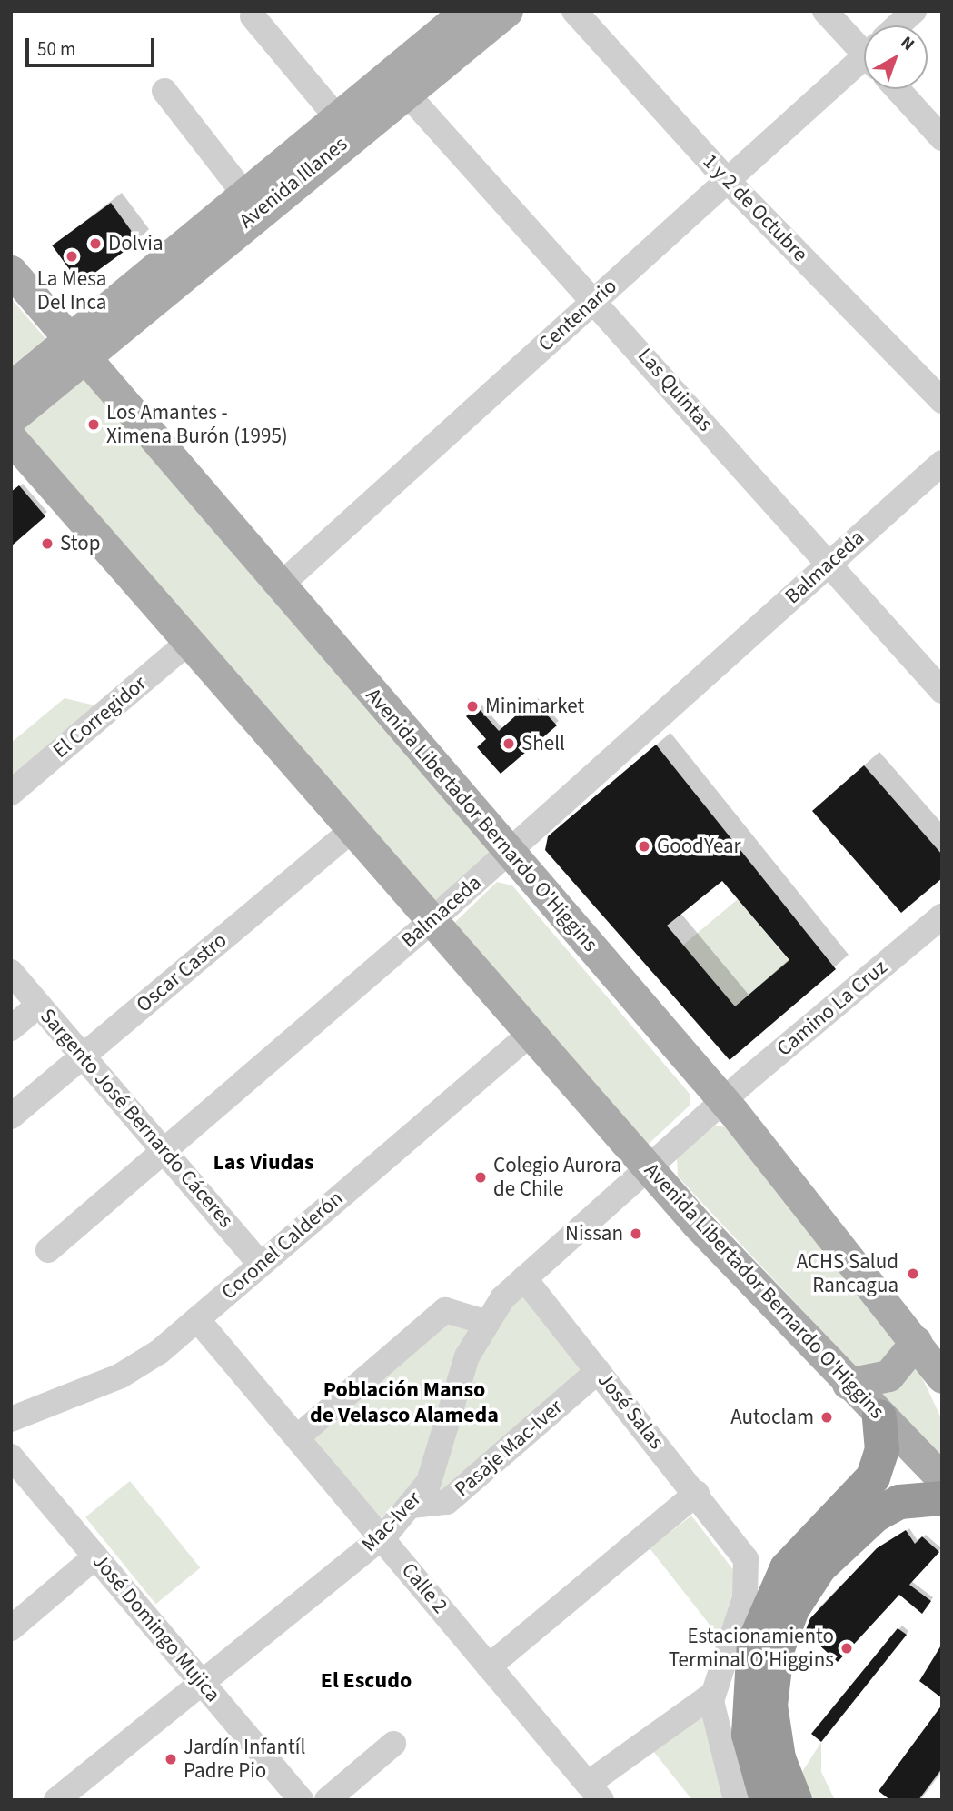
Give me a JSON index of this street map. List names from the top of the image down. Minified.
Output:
{"streets":{"main road":["Avenida Illanes","Avenida Libertador Bernardo O'Higgins"],"street":["1 y 2 de Octubre","Centenario","Las Quintas","Balmaceda","El Corregidor","Oscar Castro","Camino La Cruz","Sargento José Bernardo Cáceres","Coronel Calderón","José Salas","Pasaje Mac-Iver","Mac-Iver","Calle 2","José Domingo Mujica"]},"crossings":[["Avenida Illanes","Las Quintas"],["Avenida Illanes","Avenida Libertador Bernardo O'Higgins"],["1 y 2 de Octubre","Centenario"],["Centenario","Las Quintas"],["Centenario","Avenida Libertador Bernardo O'Higgins"],["Las Quintas","Balmaceda"],["Balmaceda","Avenida Libertador Bernardo O'Higgins"],["Balmaceda","Sargento José Bernardo Cáceres"],["El Corregidor","Avenida Libertador Bernardo O'Higgins"],["Avenida Libertador Bernardo O'Higgins","Oscar Castro"],["Avenida Libertador Bernardo O'Higgins","Camino La Cruz"],["Avenida Libertador Bernardo O'Higgins","Coronel Calderón"],["Avenida Libertador Bernardo O'Higgins","Mac-Iver"],["Oscar Castro","Sargento José Bernardo Cáceres"],["Camino La Cruz","Mac-Iver"],["Sargento José Bernardo Cáceres","Coronel Calderón"],["Coronel Calderón","Calle 2"],["José Salas","Pasaje Mac-Iver"],["José Salas","Mac-Iver"],["Pasaje Mac-Iver","Mac-Iver"],["Mac-Iver","Calle 2"],["Mac-Iver","José Domingo Mujica"]],"districts":["Las Viudas","Población Manso de Velasco Alameda","El Escudo"],"places":["Dolvia","La Mesa Del Inca","Los Amantes - Ximena Burón (1995)","Stop","Minimarket","Shell","GoodYear","Colegio Aurora de Chile","Nissan","ACHS Salud Rancagua","Autoclam","Estacionamiento Terminal O'Higgins","Jardín Infantíl Padre Pio"],"scale_bar":"50 m","north":"top right"}
